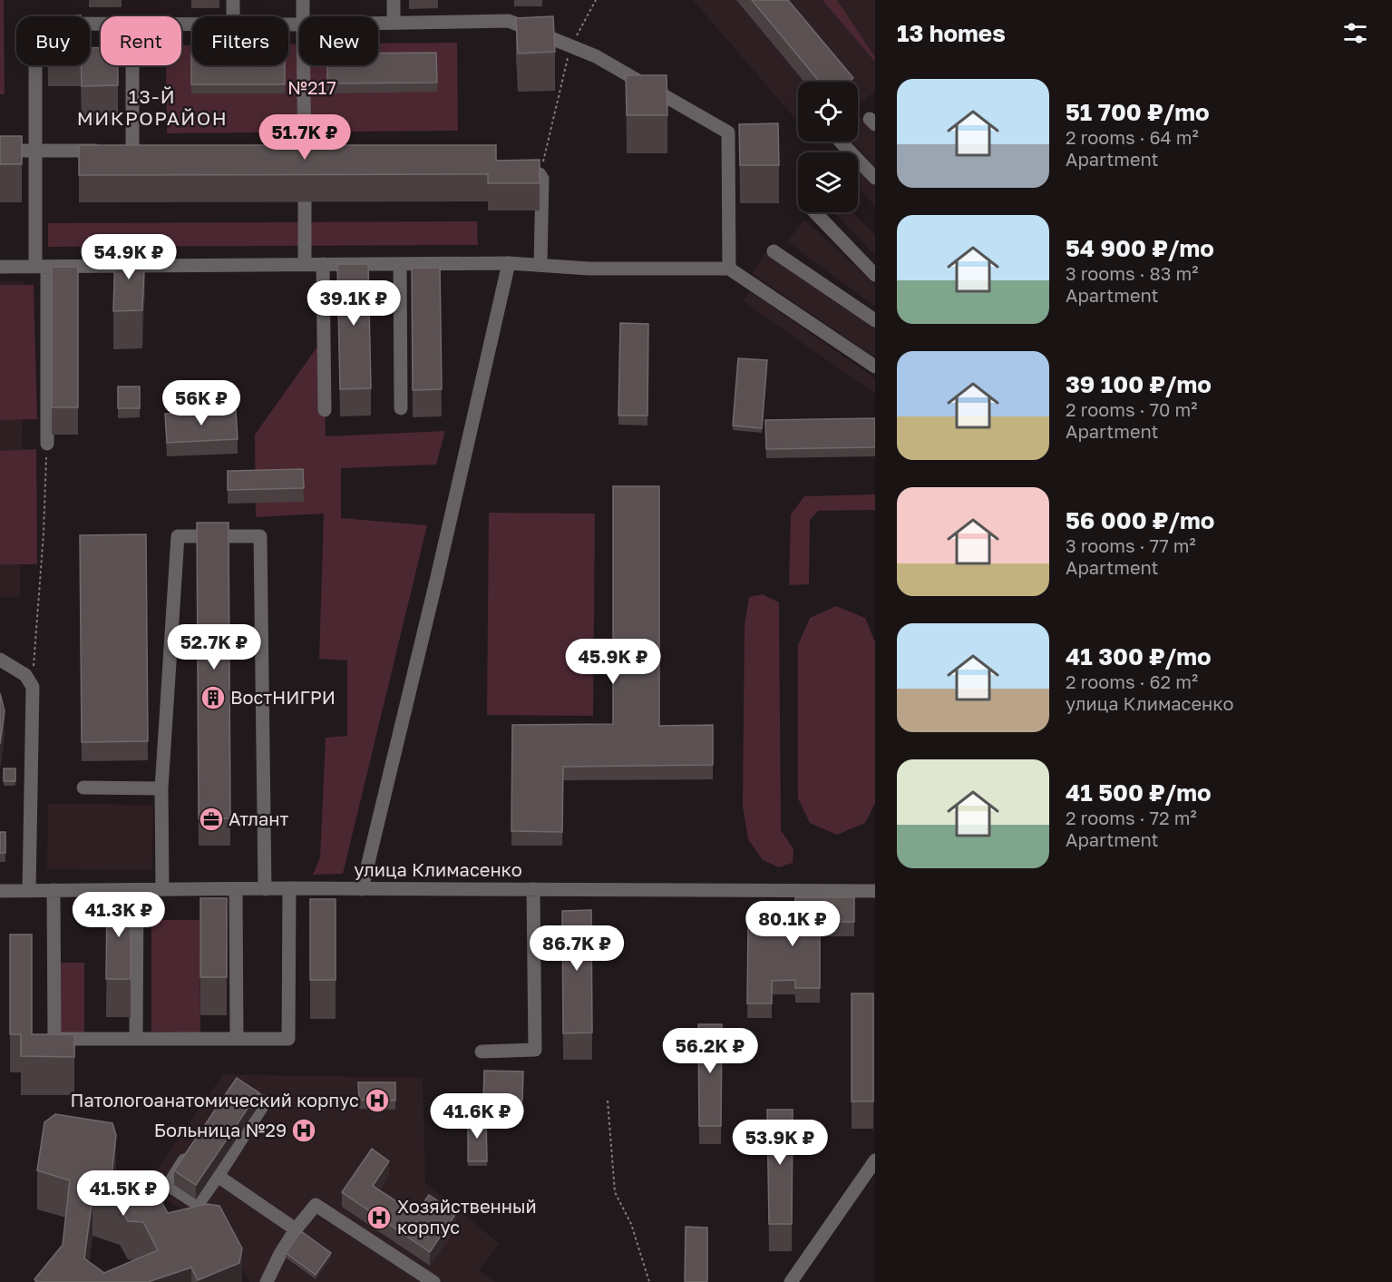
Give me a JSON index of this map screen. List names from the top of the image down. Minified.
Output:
{"streets":{"street":["улица Климасенко"]},"districts":["13-Й МИКРОРАЙОН"],"parks":["№217"],"places":{"building":["ВостНИГРИ"],"office":["Атлант"],"hospital":["Патологоанатомический корпус","Больница №29","Хозяйственный корпус"]},"page":{"heading":"13 homes","chip":["Buy","Rent","Filters","New"],"list":[{"name":"51 700 ₽/mo","note":"2 rooms · 64 m² · Apartment"},{"name":"54 900 ₽/mo","note":"3 rooms · 83 m² · Apartment"},{"name":"39 100 ₽/mo","note":"2 rooms · 70 m² · Apartment"},{"name":"56 000 ₽/mo","note":"3 rooms · 77 m² · Apartment"},{"name":"41 300 ₽/mo","note":"2 rooms · 62 m² · улица Климасенко"},{"name":"41 500 ₽/mo","note":"2 rooms · 72 m² · Apartment"}],"price":["51.7K ₽","54.9K ₽","39.1K ₽","56K ₽","52.7K ₽","45.9K ₽","41.3K ₽","80.1K ₽","86.7K ₽","56.2K ₽","41.6K ₽","53.9K ₽","41.5K ₽"]}}
